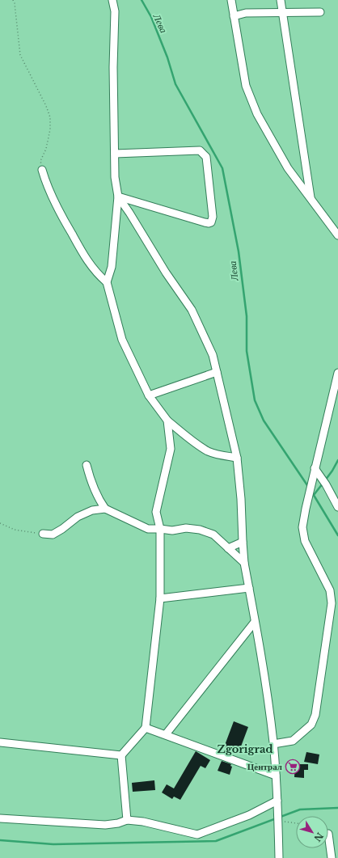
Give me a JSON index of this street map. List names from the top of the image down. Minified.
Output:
{"districts":["Zgorigrad"],"water":["Лева"],"places":{"supermarket":["Централ"]},"north":"bottom right"}
